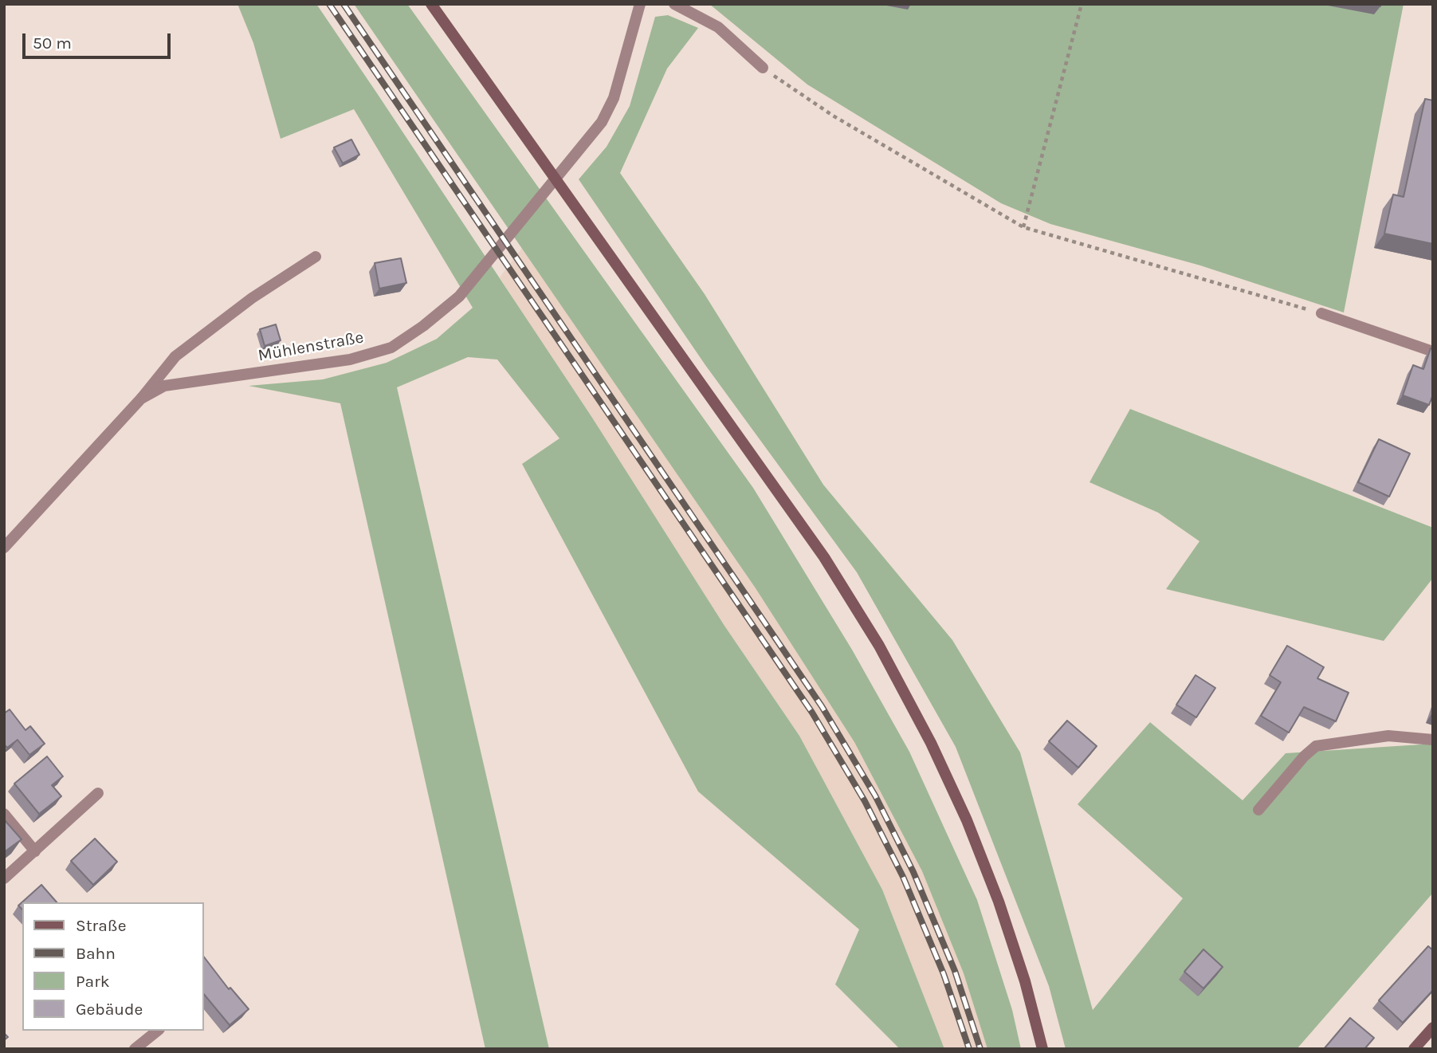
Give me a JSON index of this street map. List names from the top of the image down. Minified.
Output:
{"streets":{"street":["Mühlenstraße"]},"legend":["Straße","Bahn","Park","Gebäude"],"scale_bar":"50 m"}
